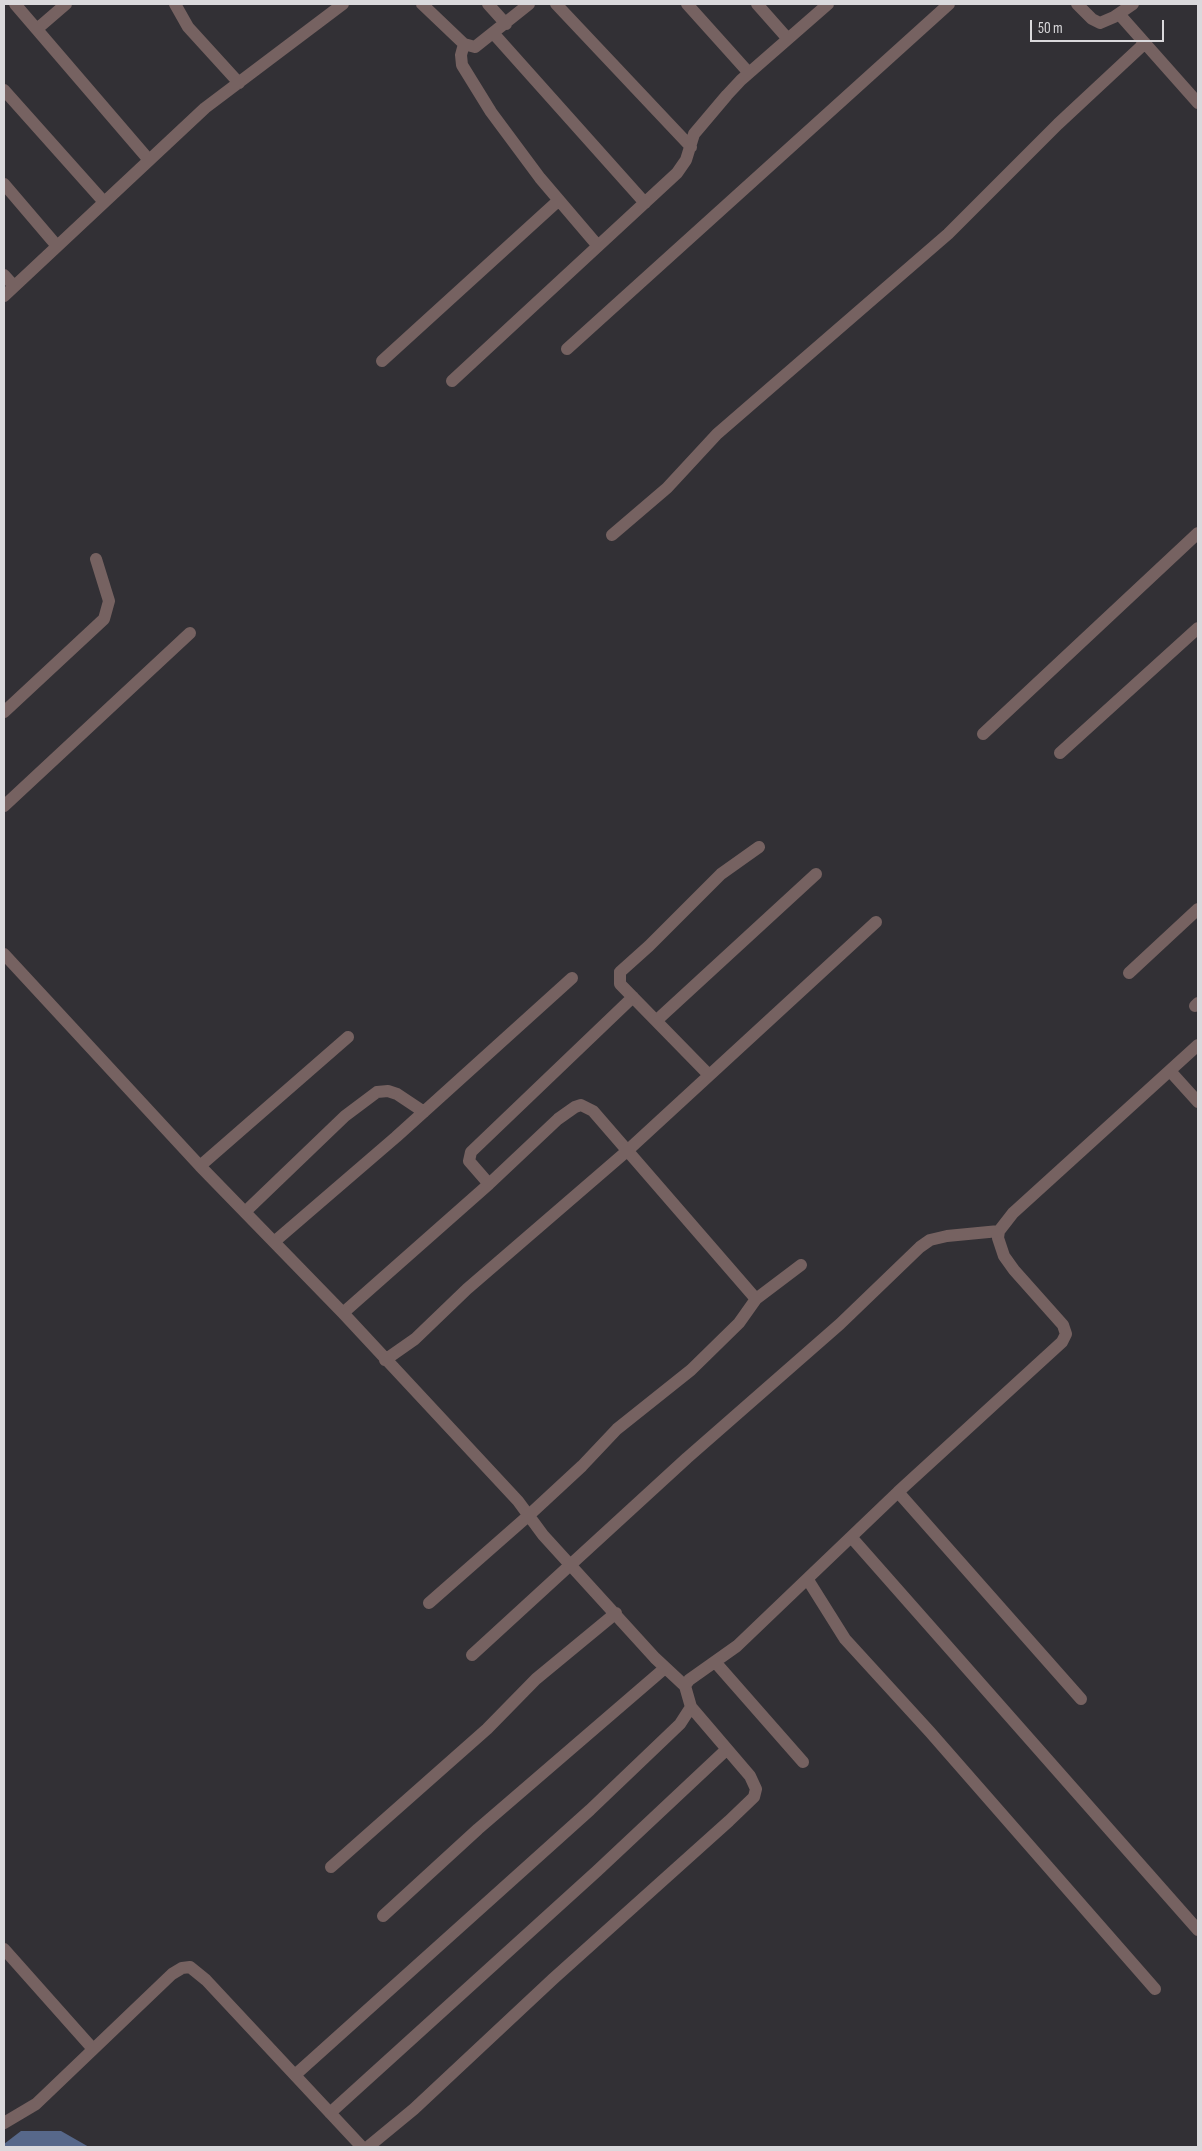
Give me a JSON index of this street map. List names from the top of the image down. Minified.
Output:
{"scale_bar":"50 m"}
